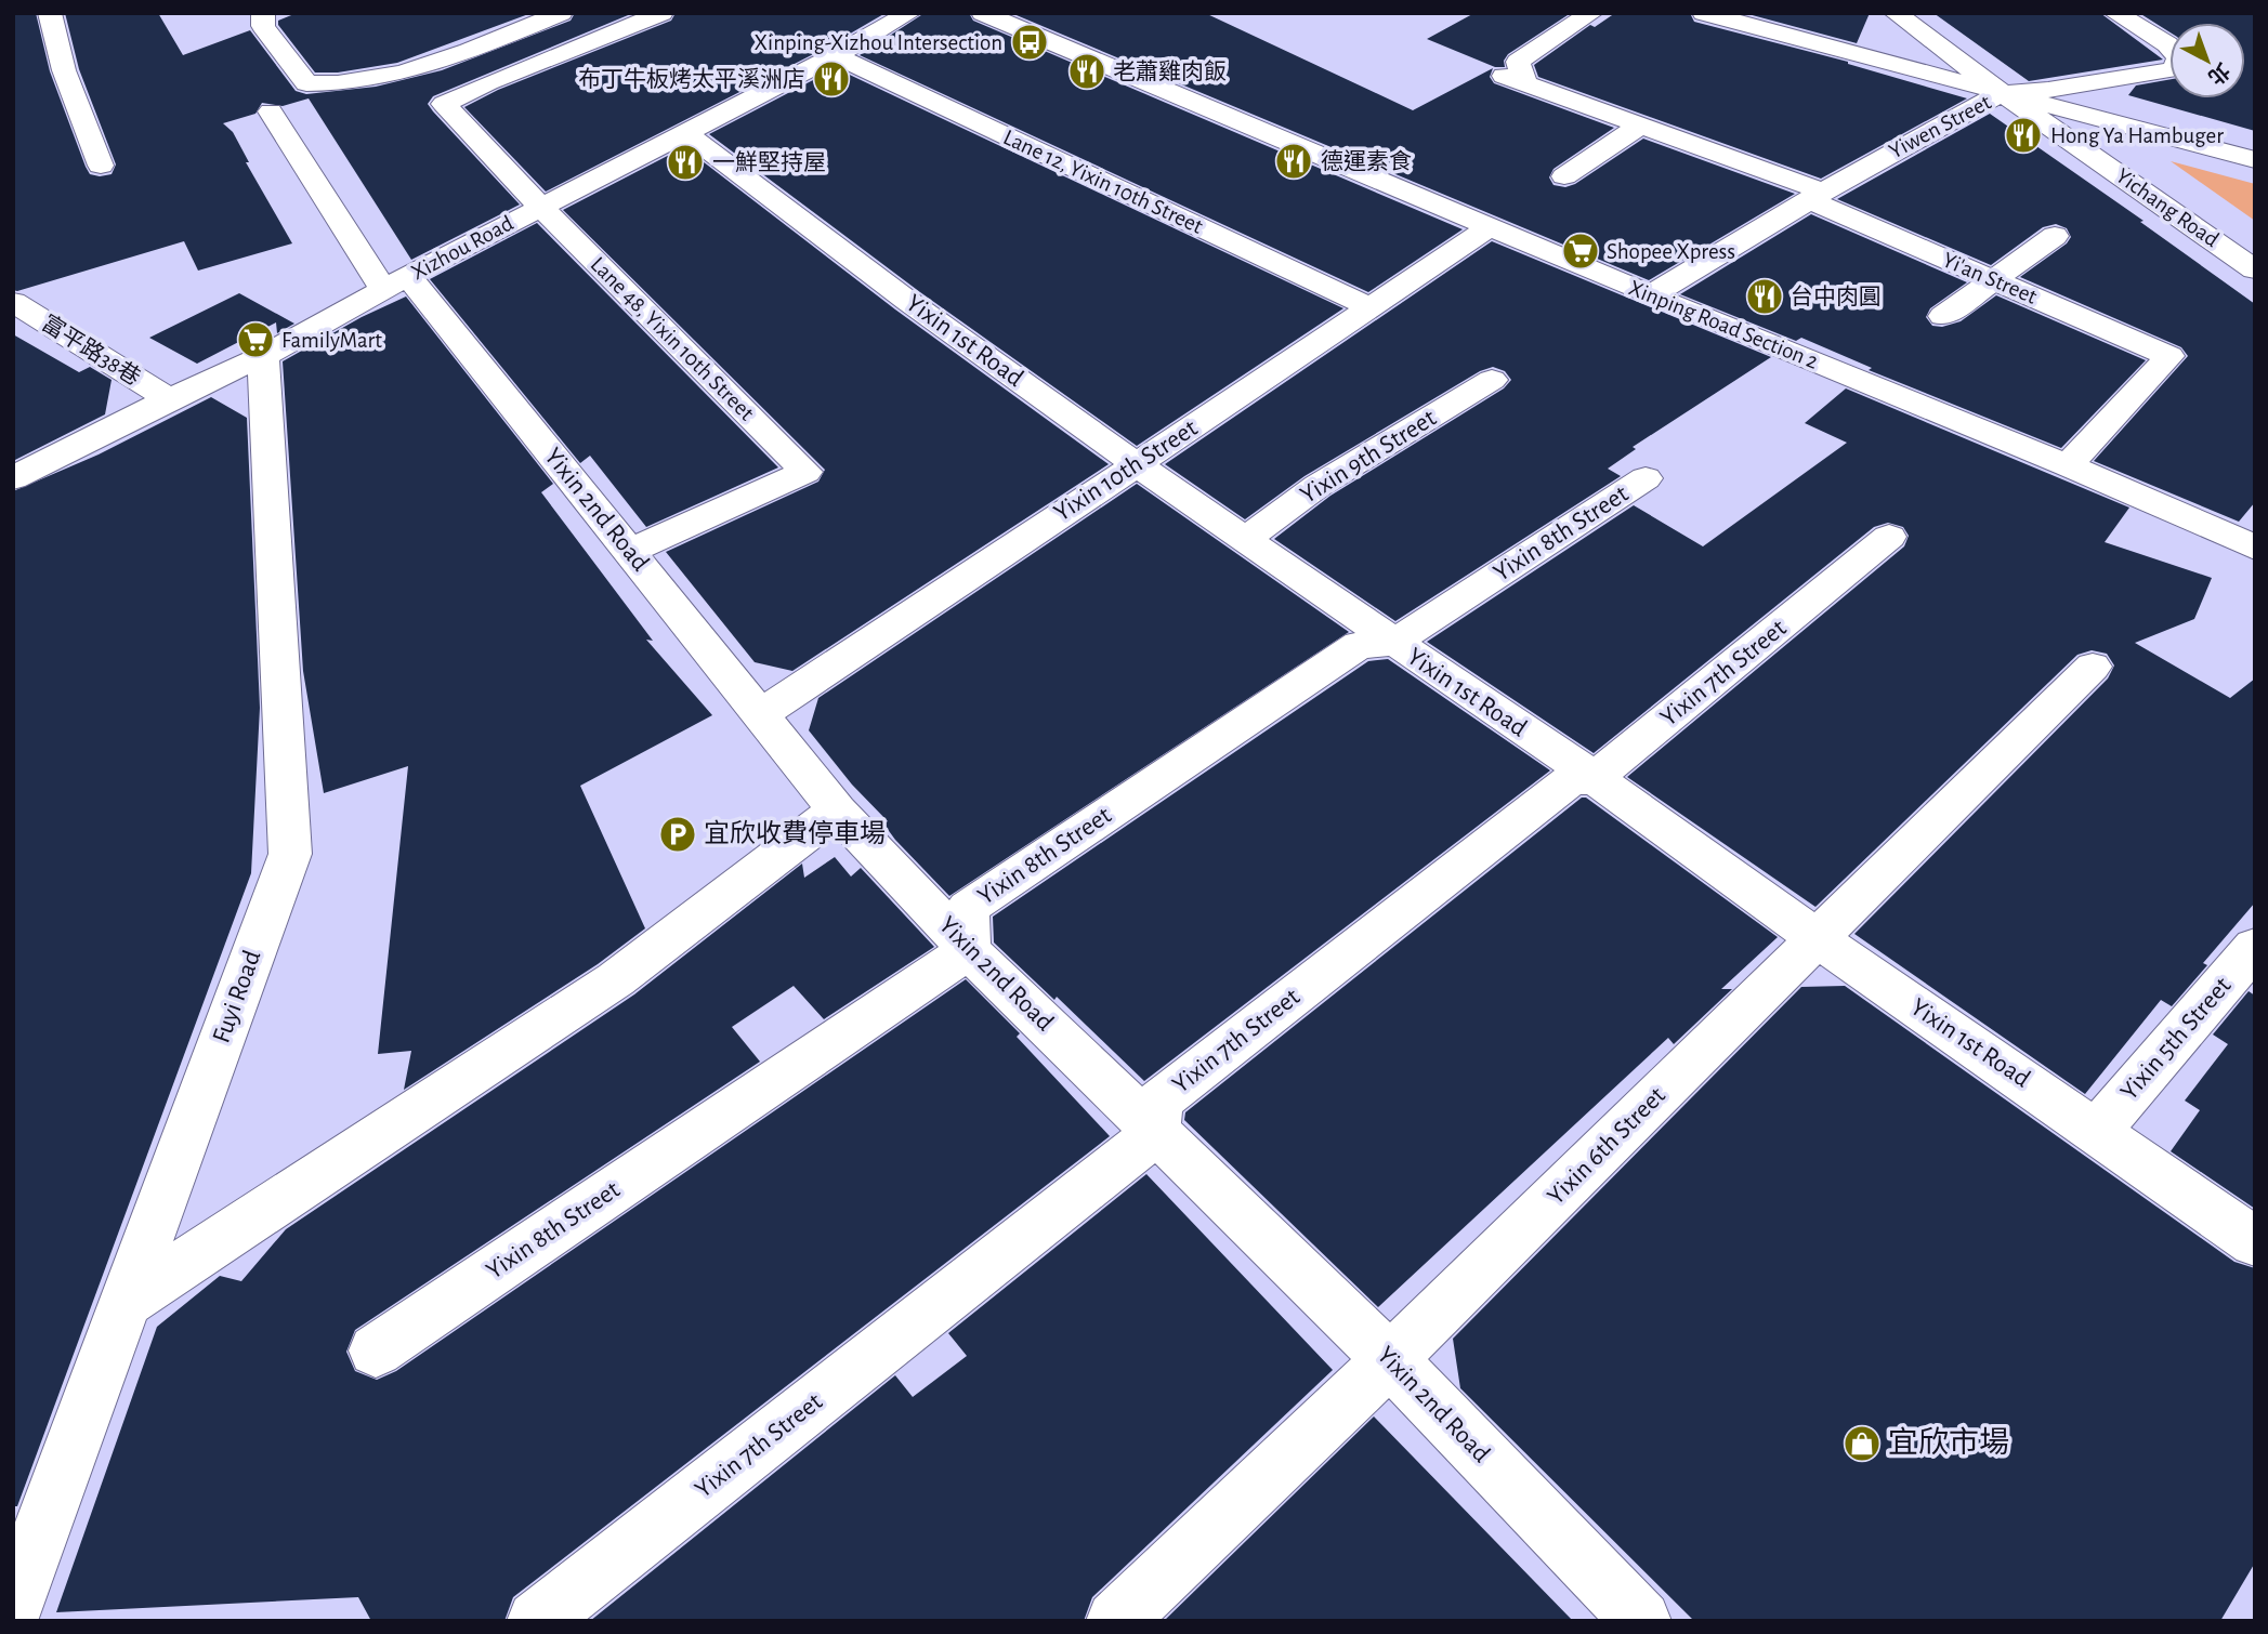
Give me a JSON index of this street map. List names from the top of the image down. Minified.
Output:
{"streets":{"street":["Yiwen Street","Lane 12, Yixin 10th Street","Yichang Road","Xizhou Road","Yi'an Street","Xinping Road Section 2","Lane 48, Yixin 10th Street","Yixin 1st Road","富平路38巷","Yixin 9th Street","Yixin 10th Street","Yixin 2nd Road","Yixin 8th Street","Yixin 7th Street","Fuyi Road","Yixin 5th Street","Yixin 6th Street"]},"crossings":[["Yiwen Street","Yichang Road"],["Yiwen Street","Yi'an Street"],["Yiwen Street","Xinping Road Section 2"],["Lane 12, Yixin 10th Street","Xizhou Road"],["Lane 12, Yixin 10th Street","Yixin 10th Street"],["Xizhou Road","Lane 48, Yixin 10th Street"],["Xizhou Road","Yixin 1st Road"],["Xizhou Road","富平路38巷"],["Xizhou Road","Yixin 2nd Road"],["Xizhou Road","Fuyi Road"],["Yi'an Street","Xinping Road Section 2"],["Xinping Road Section 2","Yixin 10th Street"],["Lane 48, Yixin 10th Street","Yixin 2nd Road"],["Yixin 1st Road","Yixin 9th Street"],["Yixin 1st Road","Yixin 10th Street"],["Yixin 1st Road","Yixin 8th Street"],["Yixin 1st Road","Yixin 7th Street"],["Yixin 1st Road","Yixin 5th Street"],["Yixin 1st Road","Yixin 6th Street"],["Yixin 10th Street","Yixin 2nd Road"],["Yixin 2nd Road","Yixin 8th Street"],["Yixin 2nd Road","Yixin 7th Street"],["Yixin 2nd Road","Yixin 6th Street"]],"places":{"bus stop":["Xinping-Xizhou Intersection"],"restaurant":["老蕭雞肉飯","布丁牛板烤太平溪洲店","Hong Ya Hambuger","德運素食","一鮮堅持屋","台中肉圓"],"supermarket":["Shopee Xpress","FamilyMart"],"parking":["宜欣收費停車場"],"shop":["宜欣市場"]},"north":"bottom right"}
